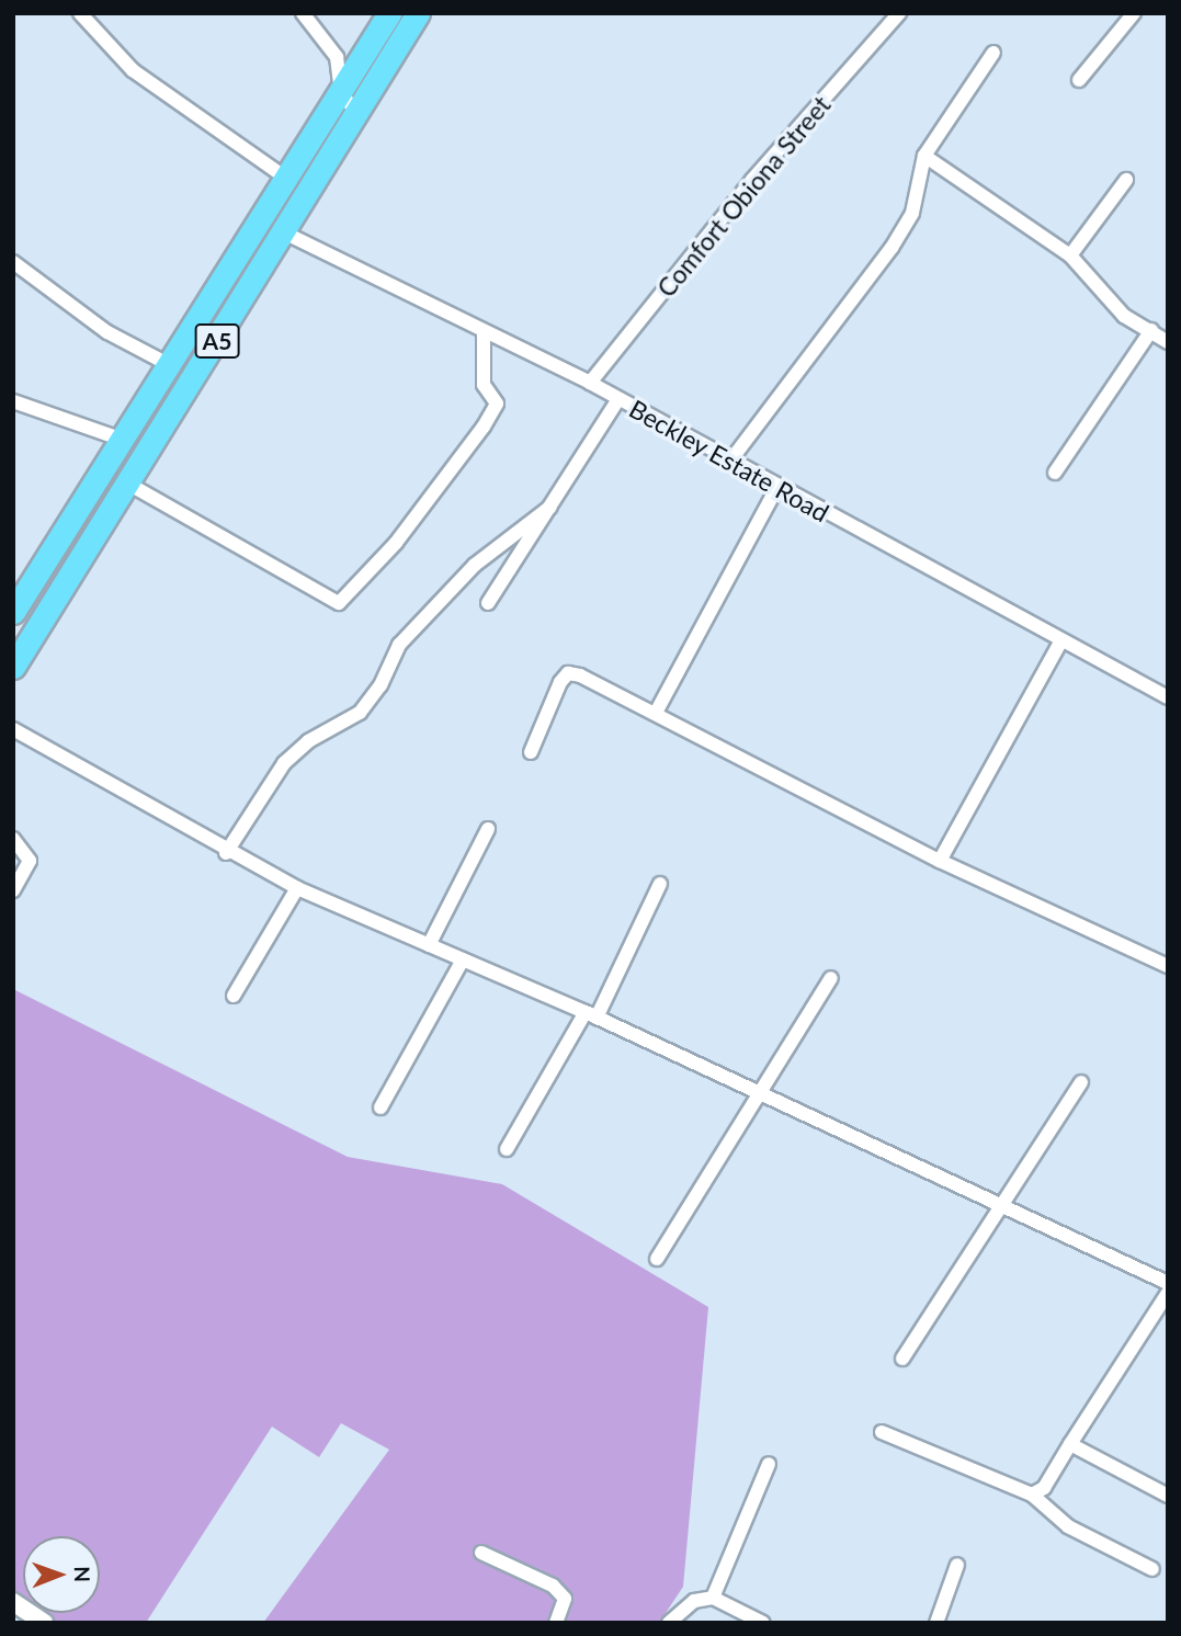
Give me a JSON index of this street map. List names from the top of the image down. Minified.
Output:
{"streets":{"highway":["A5"],"street":["Comfort Obiona Street","Beckley Estate Road"]},"crossings":[["Comfort Obiona Street","Beckley Estate Road"],["A5","Beckley Estate Road"]],"north":"right"}
